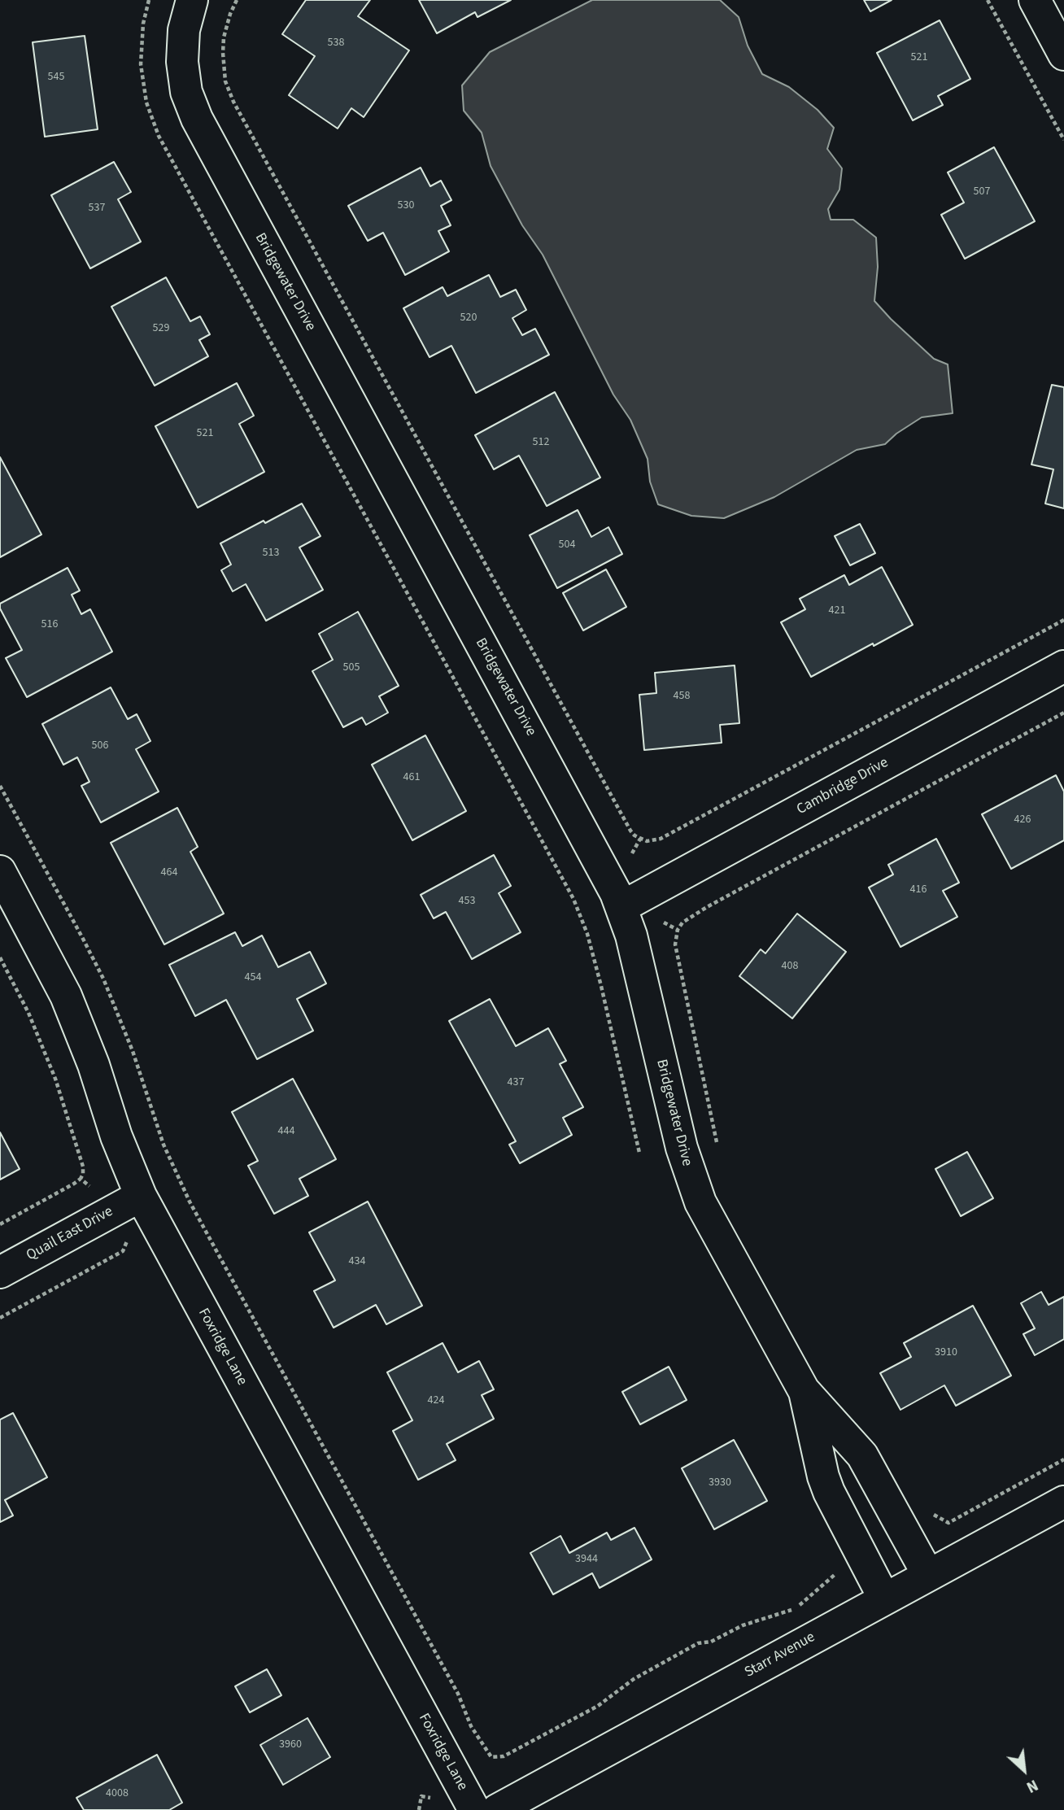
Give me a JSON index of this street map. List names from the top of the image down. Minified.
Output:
{"streets":{"street":["Bridgewater Drive","Cambridge Drive","Quail East Drive","Foxridge Lane","Starr Avenue"]},"crossings":[["Bridgewater Drive","Cambridge Drive"],["Bridgewater Drive","Starr Avenue"],["Quail East Drive","Foxridge Lane"]],"house_numbers":["538","521","545","507","530","537","520","529","521","512","504","513","421","516","505","458","506","461","426","464","416","453","408","454","437","444","434","3910","424","3930","3944","3960","4008"],"north":"bottom right"}
